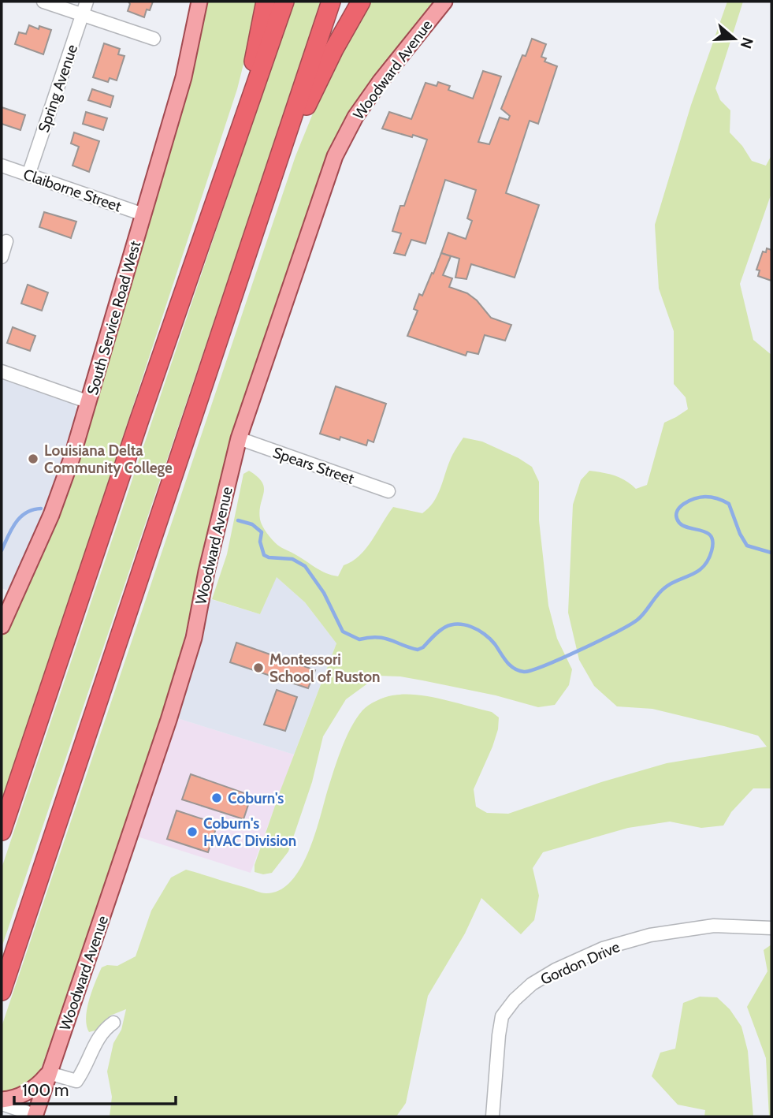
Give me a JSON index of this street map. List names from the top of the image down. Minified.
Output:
{"streets":{"main road":["Woodward Avenue","South Service Road West"],"street":["Spring Avenue","Claiborne Street","Spears Street","Gordon Drive"]},"crossings":[["Woodward Avenue","Spears Street"],["Spring Avenue","Claiborne Street"],["Claiborne Street","South Service Road West"]],"places":["Louisiana Delta Community College","Montessori School of Ruston","Coburn's","Coburn's HVAC Division"],"scale_bar":"100 m","north":"right"}
